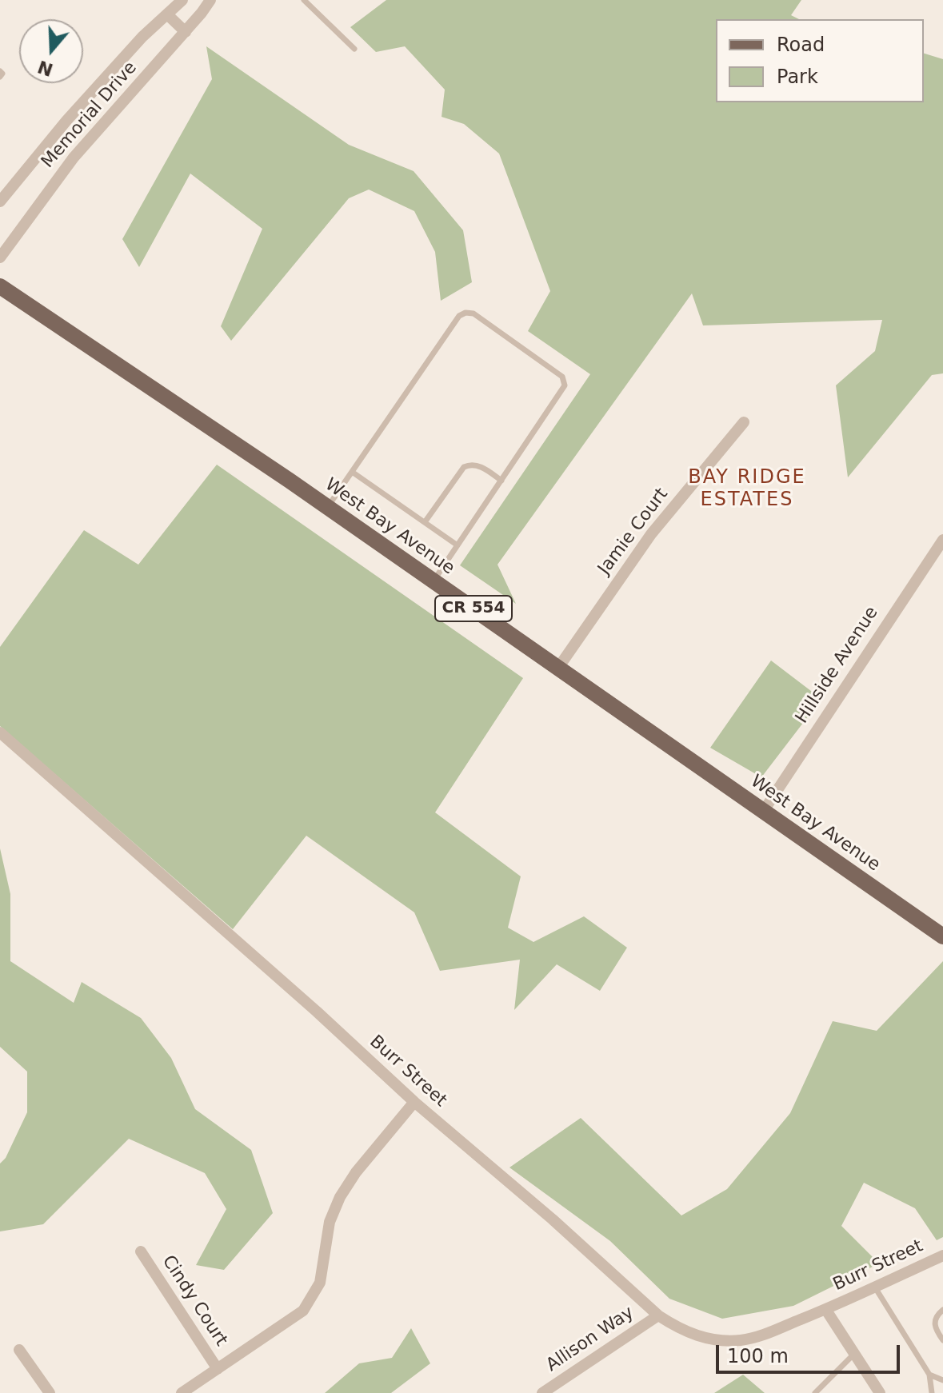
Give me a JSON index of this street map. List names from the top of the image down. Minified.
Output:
{"streets":{"main road":["West Bay Avenue","CR 554"],"street":["Memorial Drive","Jamie Court","Hillside Avenue","Burr Street","Cindy Court","Allison Way"]},"crossings":[["West Bay Avenue","Jamie Court"],["West Bay Avenue","Hillside Avenue"],["Burr Street","Allison Way"]],"districts":["BAY RIDGE ESTATES"],"legend":["Road","Park"],"scale_bar":"100 m","north":"bottom"}
